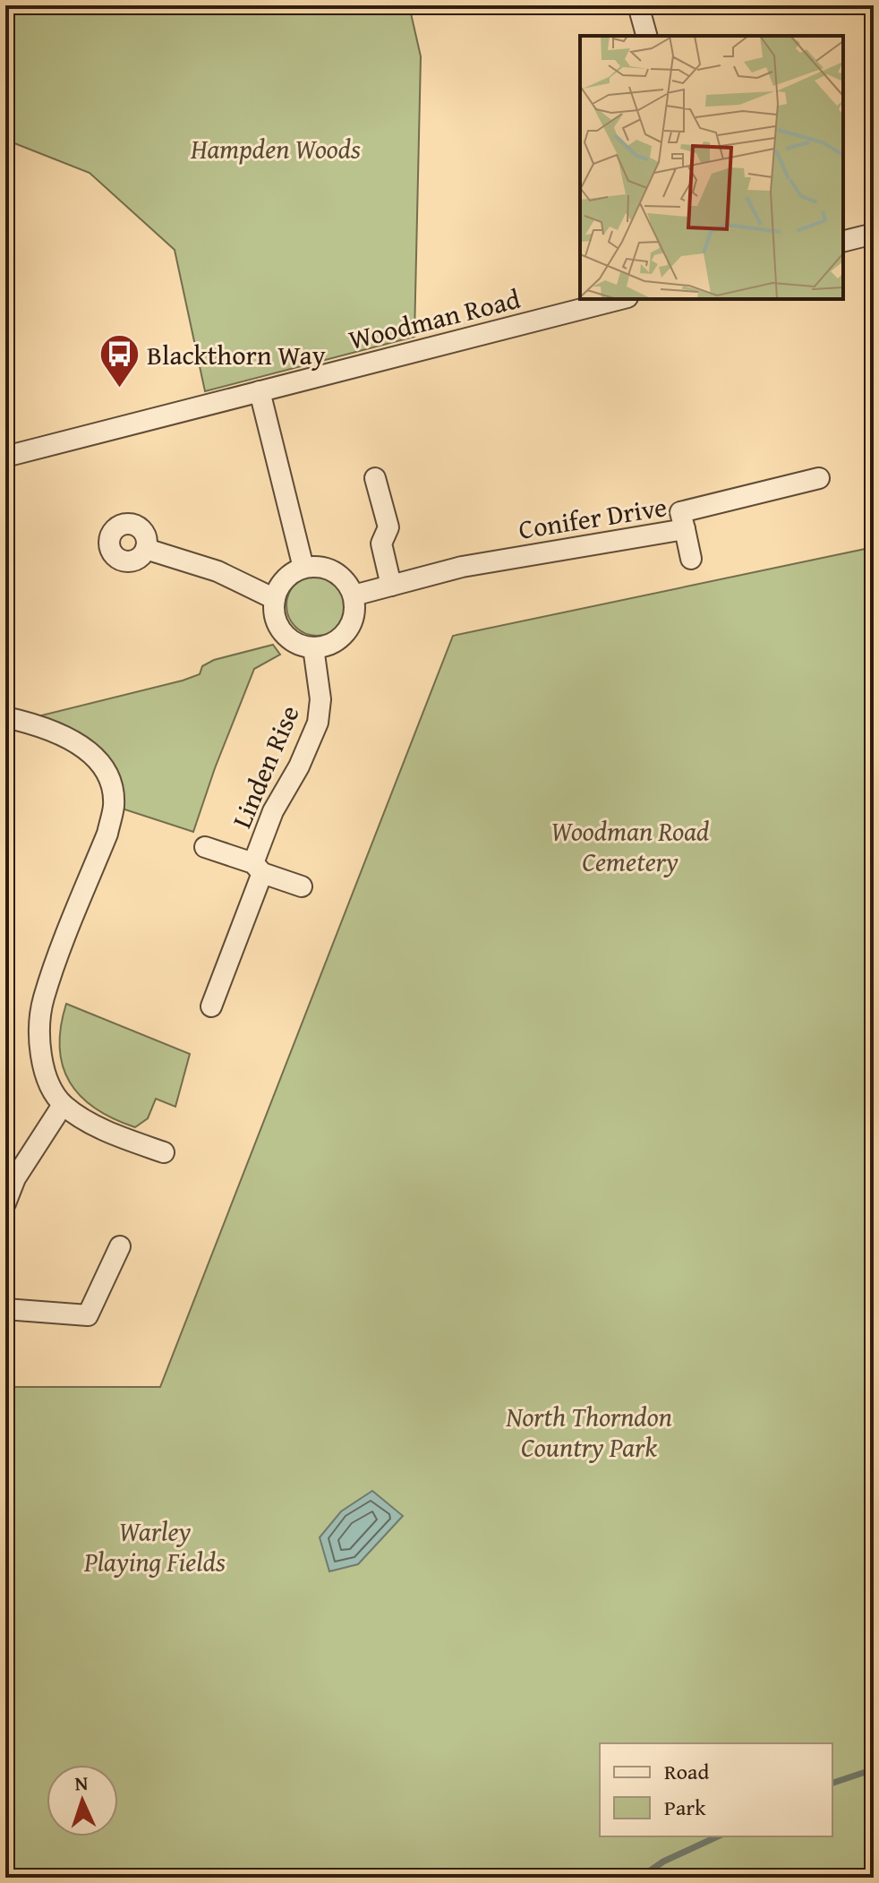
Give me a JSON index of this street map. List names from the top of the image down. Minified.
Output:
{"streets":{"street":["Woodman Road","Conifer Drive","Linden Rise"]},"crossings":[["Conifer Drive","Linden Rise"]],"parks":["Hampden Woods","Woodman Road Cemetery","North Thorndon Country Park","Warley Playing Fields"],"places":{"bus stop":["Blackthorn Way"]},"legend":["Road","Park"],"north":"top"}
